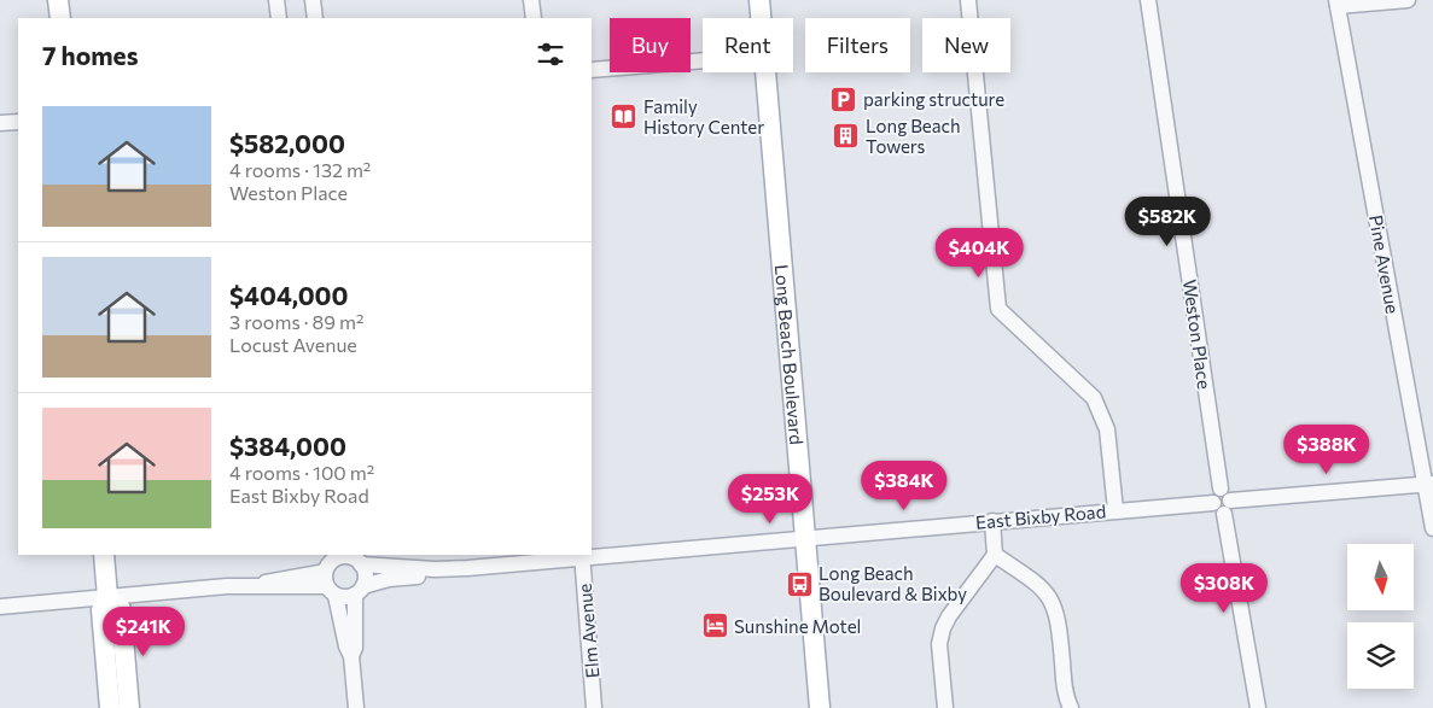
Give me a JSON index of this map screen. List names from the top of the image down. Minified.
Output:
{"streets":{"main road":["Long Beach Boulevard"],"street":["Pine Avenue","Weston Place","East Bixby Road","Elm Avenue"]},"crossings":[["Pine Avenue","East Bixby Road"],["Weston Place","East Bixby Road"],["Long Beach Boulevard","East Bixby Road"],["East Bixby Road","Elm Avenue"]],"places":{"parking":["parking structure"],"library":["Family History Center"],"building":["Long Beach Towers"],"bus stop":["Long Beach Boulevard & Bixby"],"hotel":["Sunshine Motel"]},"north":"bottom","page":{"chip":["Buy","Rent","Filters","New"],"heading":"7 homes","list":[{"name":"$582,000","note":"4 rooms · 132 m² · Weston Place"},{"name":"$404,000","note":"3 rooms · 89 m² · Locust Avenue"},{"name":"$384,000","note":"4 rooms · 100 m² · East Bixby Road"}],"price":["$582K","$404K","$388K","$384K","$253K","$308K","$241K"]}}
